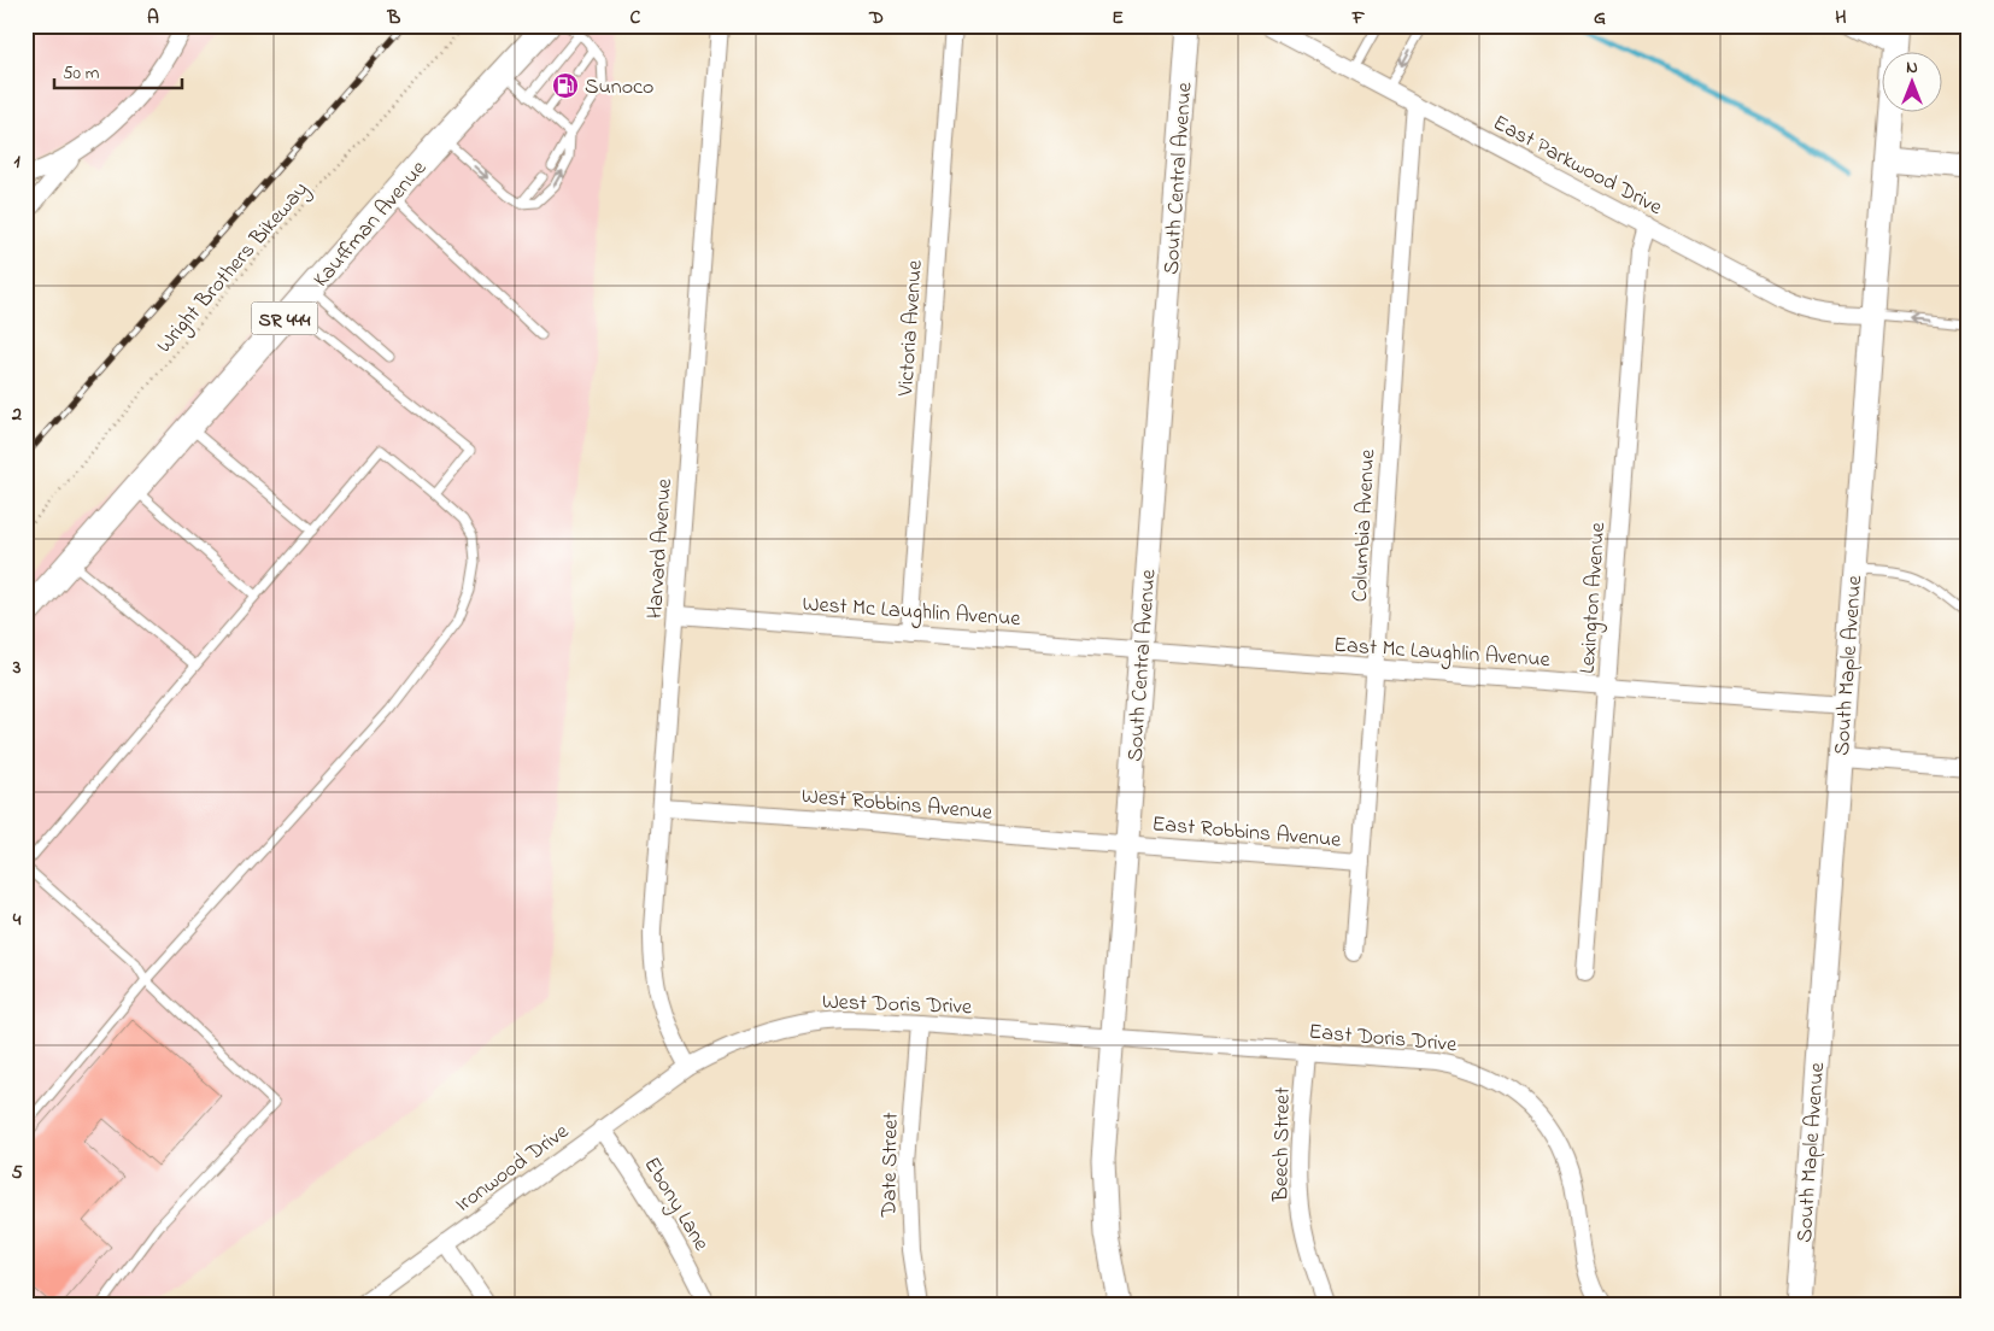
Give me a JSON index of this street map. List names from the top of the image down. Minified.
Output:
{"streets":{"main road":["Kauffman Avenue","SR 444"],"street":["East Parkwood Drive","South Central Avenue","Victoria Avenue","Columbia Avenue","Harvard Avenue","Lexington Avenue","West Mc Laughlin Avenue","East Mc Laughlin Avenue","South Maple Avenue","West Robbins Avenue","East Robbins Avenue","West Doris Drive","East Doris Drive","Beech Street","Date Street","Ironwood Drive","Ebony Lane"],"path":["Wright Brothers Bikeway"]},"crossings":[["East Parkwood Drive","Columbia Avenue"],["East Parkwood Drive","Lexington Avenue"],["East Parkwood Drive","South Maple Avenue"],["South Central Avenue","West Mc Laughlin Avenue"],["South Central Avenue","East Mc Laughlin Avenue"],["South Central Avenue","West Robbins Avenue"],["South Central Avenue","East Robbins Avenue"],["South Central Avenue","West Doris Drive"],["South Central Avenue","East Doris Drive"],["Victoria Avenue","West Mc Laughlin Avenue"],["Columbia Avenue","East Mc Laughlin Avenue"],["Columbia Avenue","East Robbins Avenue"],["Harvard Avenue","West Mc Laughlin Avenue"],["Harvard Avenue","West Robbins Avenue"],["Harvard Avenue","West Doris Drive"],["Harvard Avenue","Ironwood Drive"],["Lexington Avenue","East Mc Laughlin Avenue"],["West Mc Laughlin Avenue","East Mc Laughlin Avenue"],["East Mc Laughlin Avenue","South Maple Avenue"],["West Robbins Avenue","East Robbins Avenue"],["West Doris Drive","East Doris Drive"],["West Doris Drive","Date Street"],["West Doris Drive","Ironwood Drive"],["East Doris Drive","Beech Street"],["Ironwood Drive","Ebony Lane"]],"places":{"fuel station":["Sunoco"]},"scale_bar":"50 m","north":"top","grid":{"columns":["A","B","C","D","E","F","G","H"],"rows":["1","2","3","4","5"]}}
